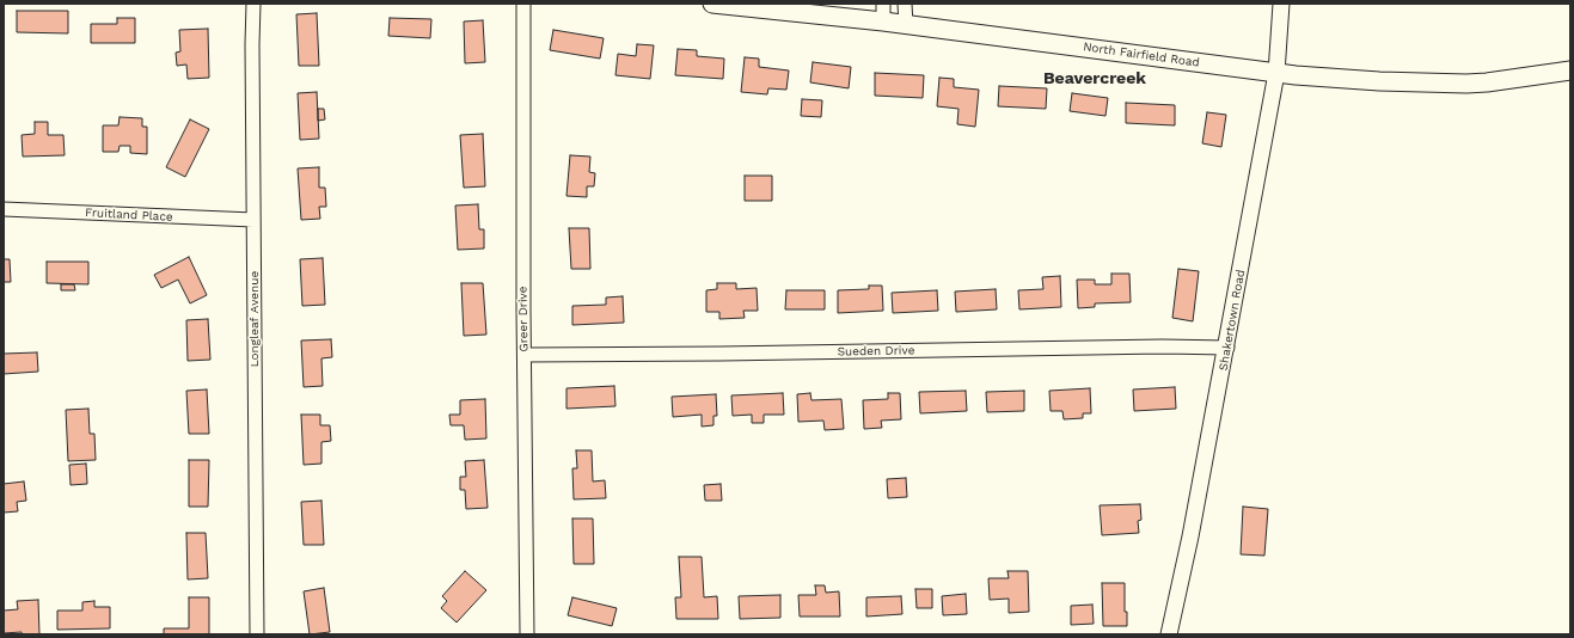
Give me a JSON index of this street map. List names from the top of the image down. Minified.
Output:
{"streets":{"main road":["North Fairfield Road"],"street":["Fruitland Place","Longleaf Avenue","Greer Drive","Shakertown Road","Sueden Drive"]},"crossings":[["North Fairfield Road","Shakertown Road"],["Fruitland Place","Longleaf Avenue"],["Greer Drive","Sueden Drive"],["Shakertown Road","Sueden Drive"]],"districts":["Beavercreek"]}
